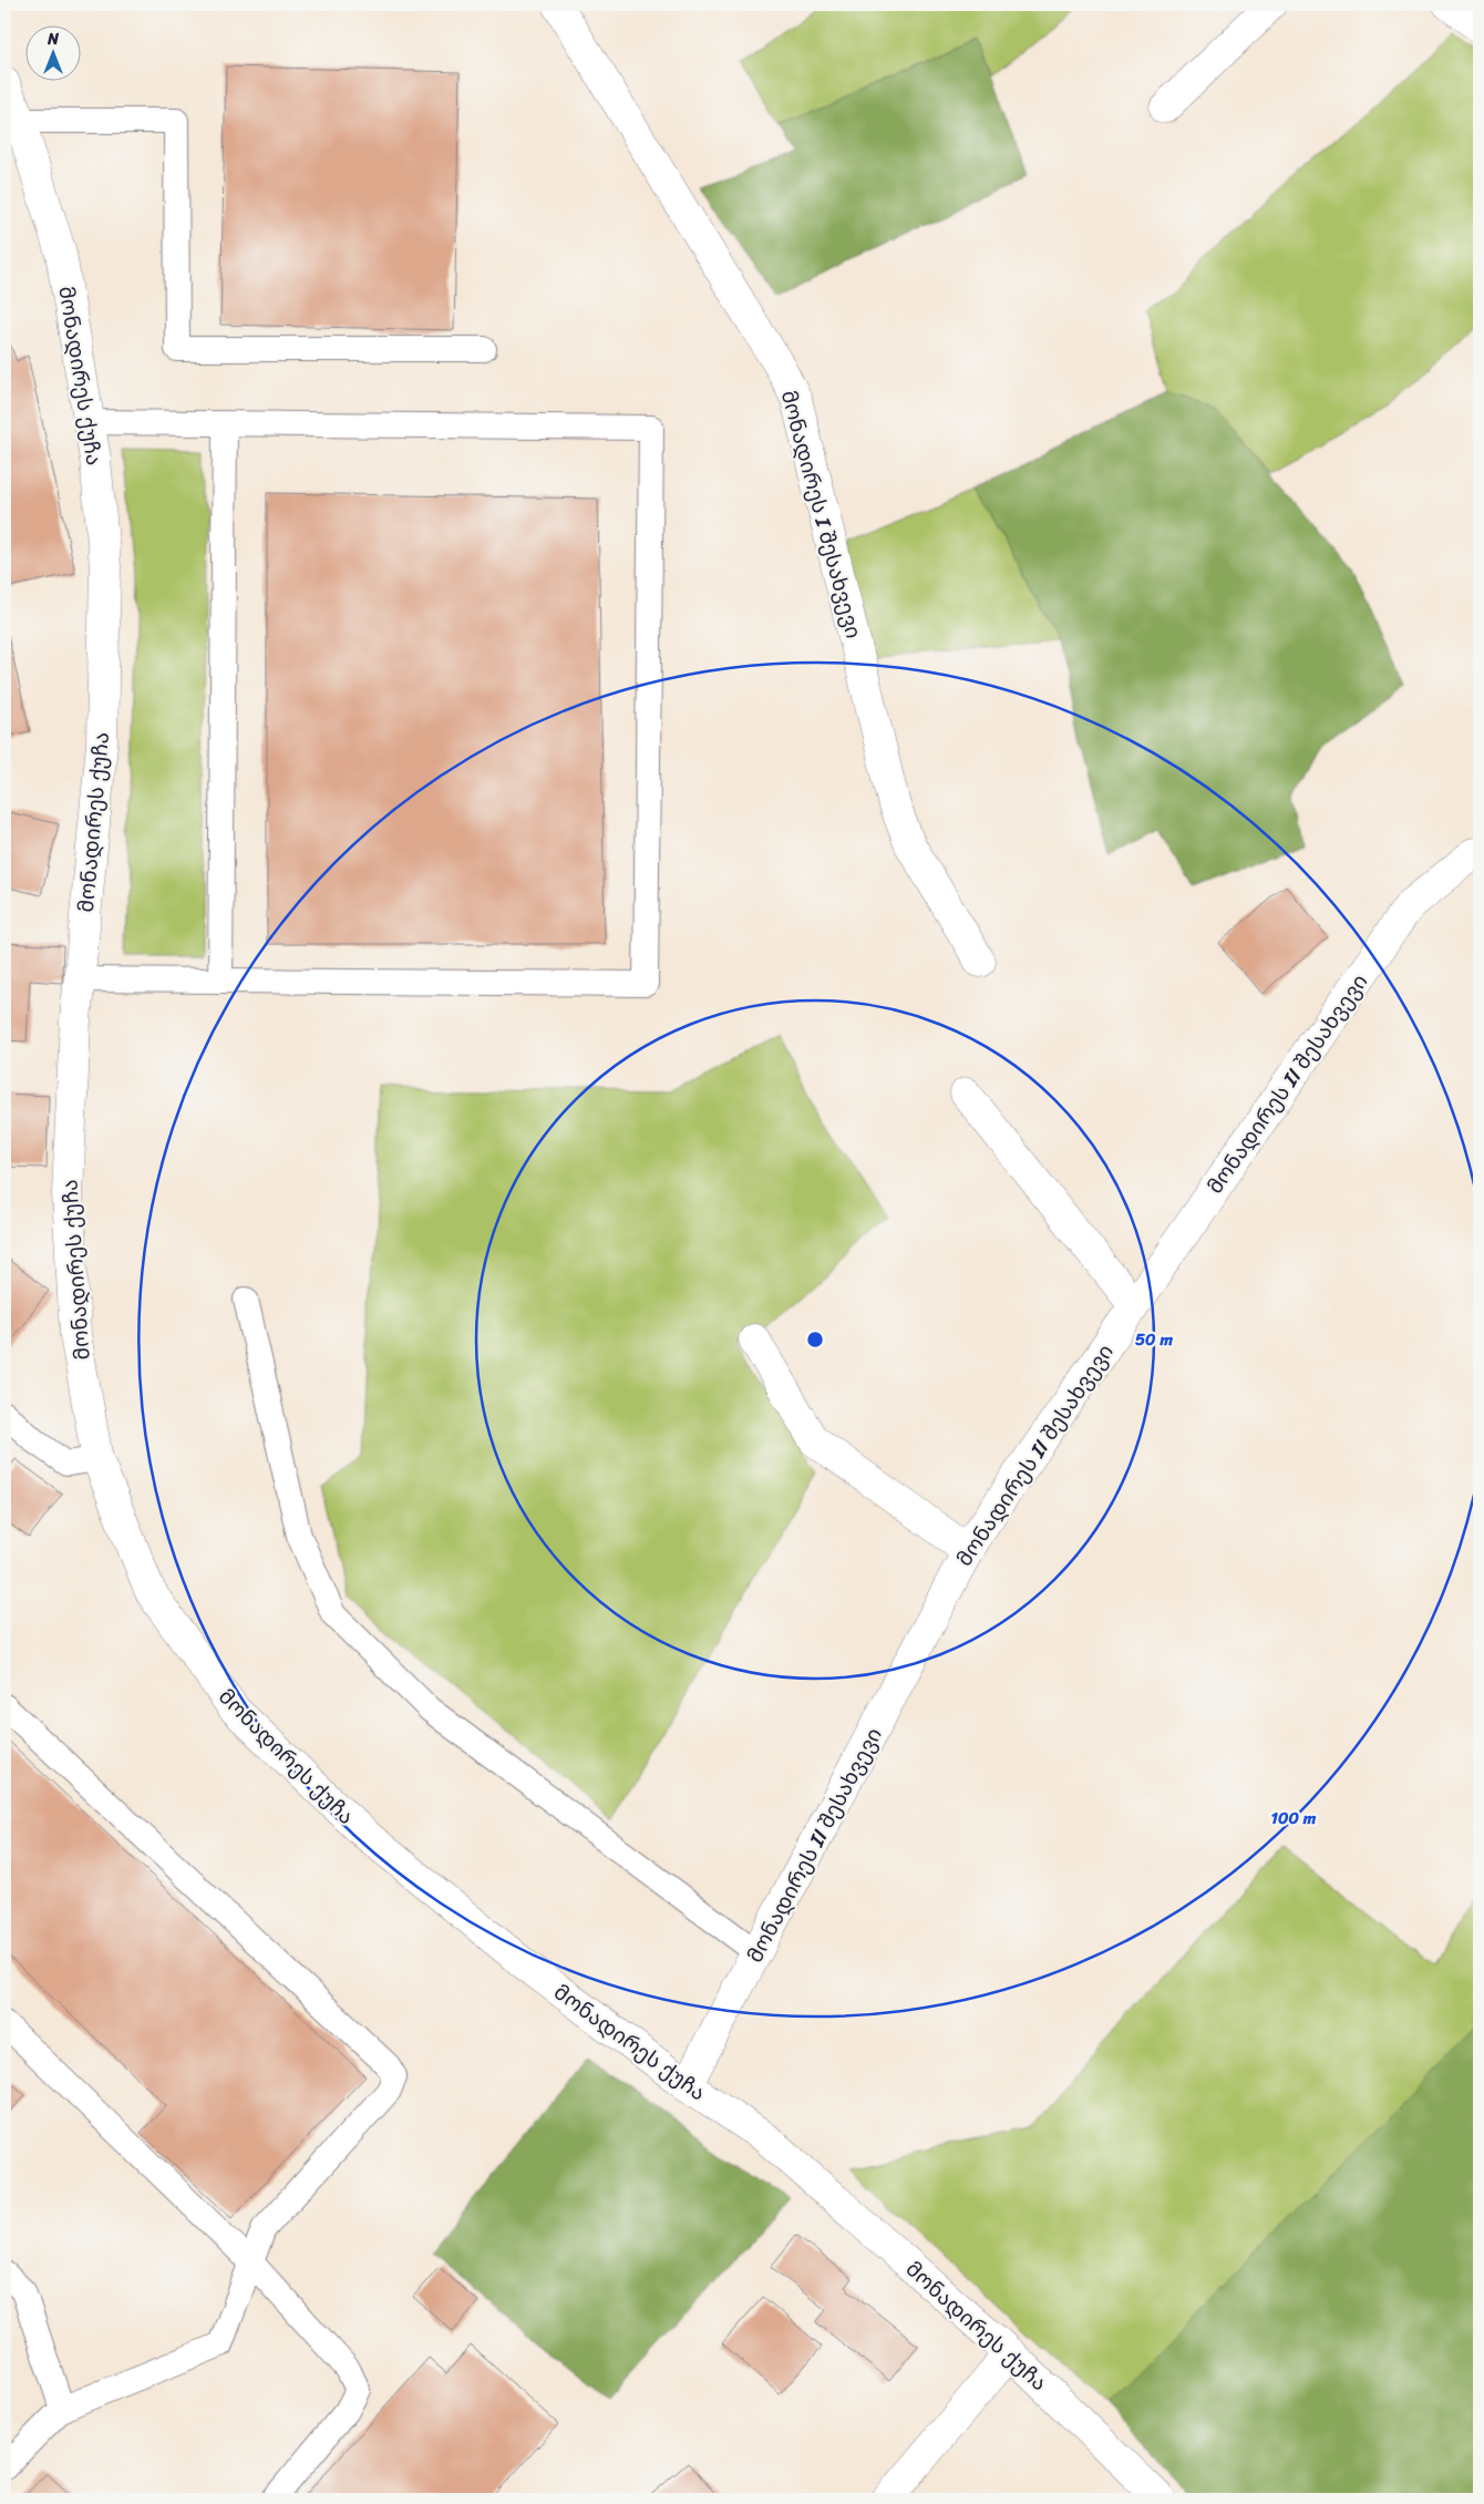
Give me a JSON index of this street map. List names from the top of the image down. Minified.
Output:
{"streets":{"street":["მონადირეს ქუჩა","მონადირეს I შესახვევი","მონადირეს II შესახვევი"]},"crossings":[["მონადირეს ქუჩა","მონადირეს II შესახვევი"]],"north":"top","rings":["50 m","100 m"]}
